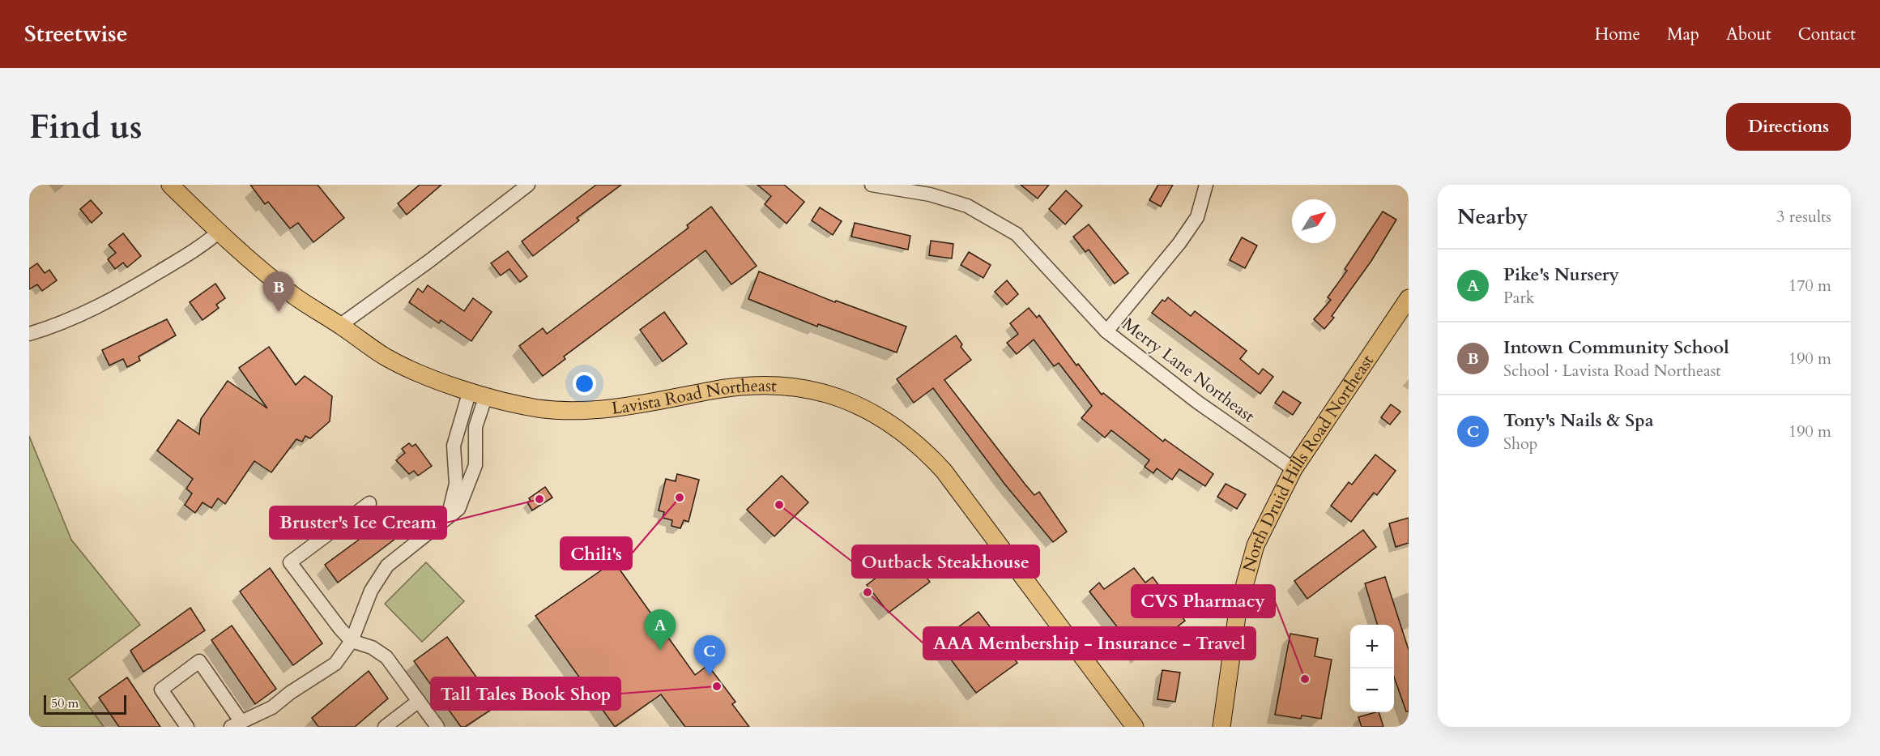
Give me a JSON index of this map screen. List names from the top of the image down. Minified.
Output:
{"streets":{"main road":["Lavista Road Northeast","North Druid Hills Road Northeast"],"street":["Merry Lane Northeast"]},"crossings":[["Merry Lane Northeast","North Druid Hills Road Northeast"]],"places":["Chili's","Bruster's Ice Cream","Outback Steakhouse","AAA Membership - Insurance - Travel","CVS Pharmacy","Tall Tales Book Shop"],"scale_bar":"50 m","north":"top right","page":{"header":"Streetwise","nav":["Home","Map","About","Contact"],"buttons":"Directions","title":"Find us","heading":["Nearby","3 results"],"list":[{"mark":"A","name":"Pike's Nursery","note":"Park","value":"170 m"},{"mark":"B","name":"Intown Community School","note":"School · Lavista Road Northeast","value":"190 m"},{"mark":"C","name":"Tony's Nails & Spa","note":"Shop","value":"190 m"}],"pins":["B","A","C"],"map_buttons":["+","−"],"scale":"50 m"}}
